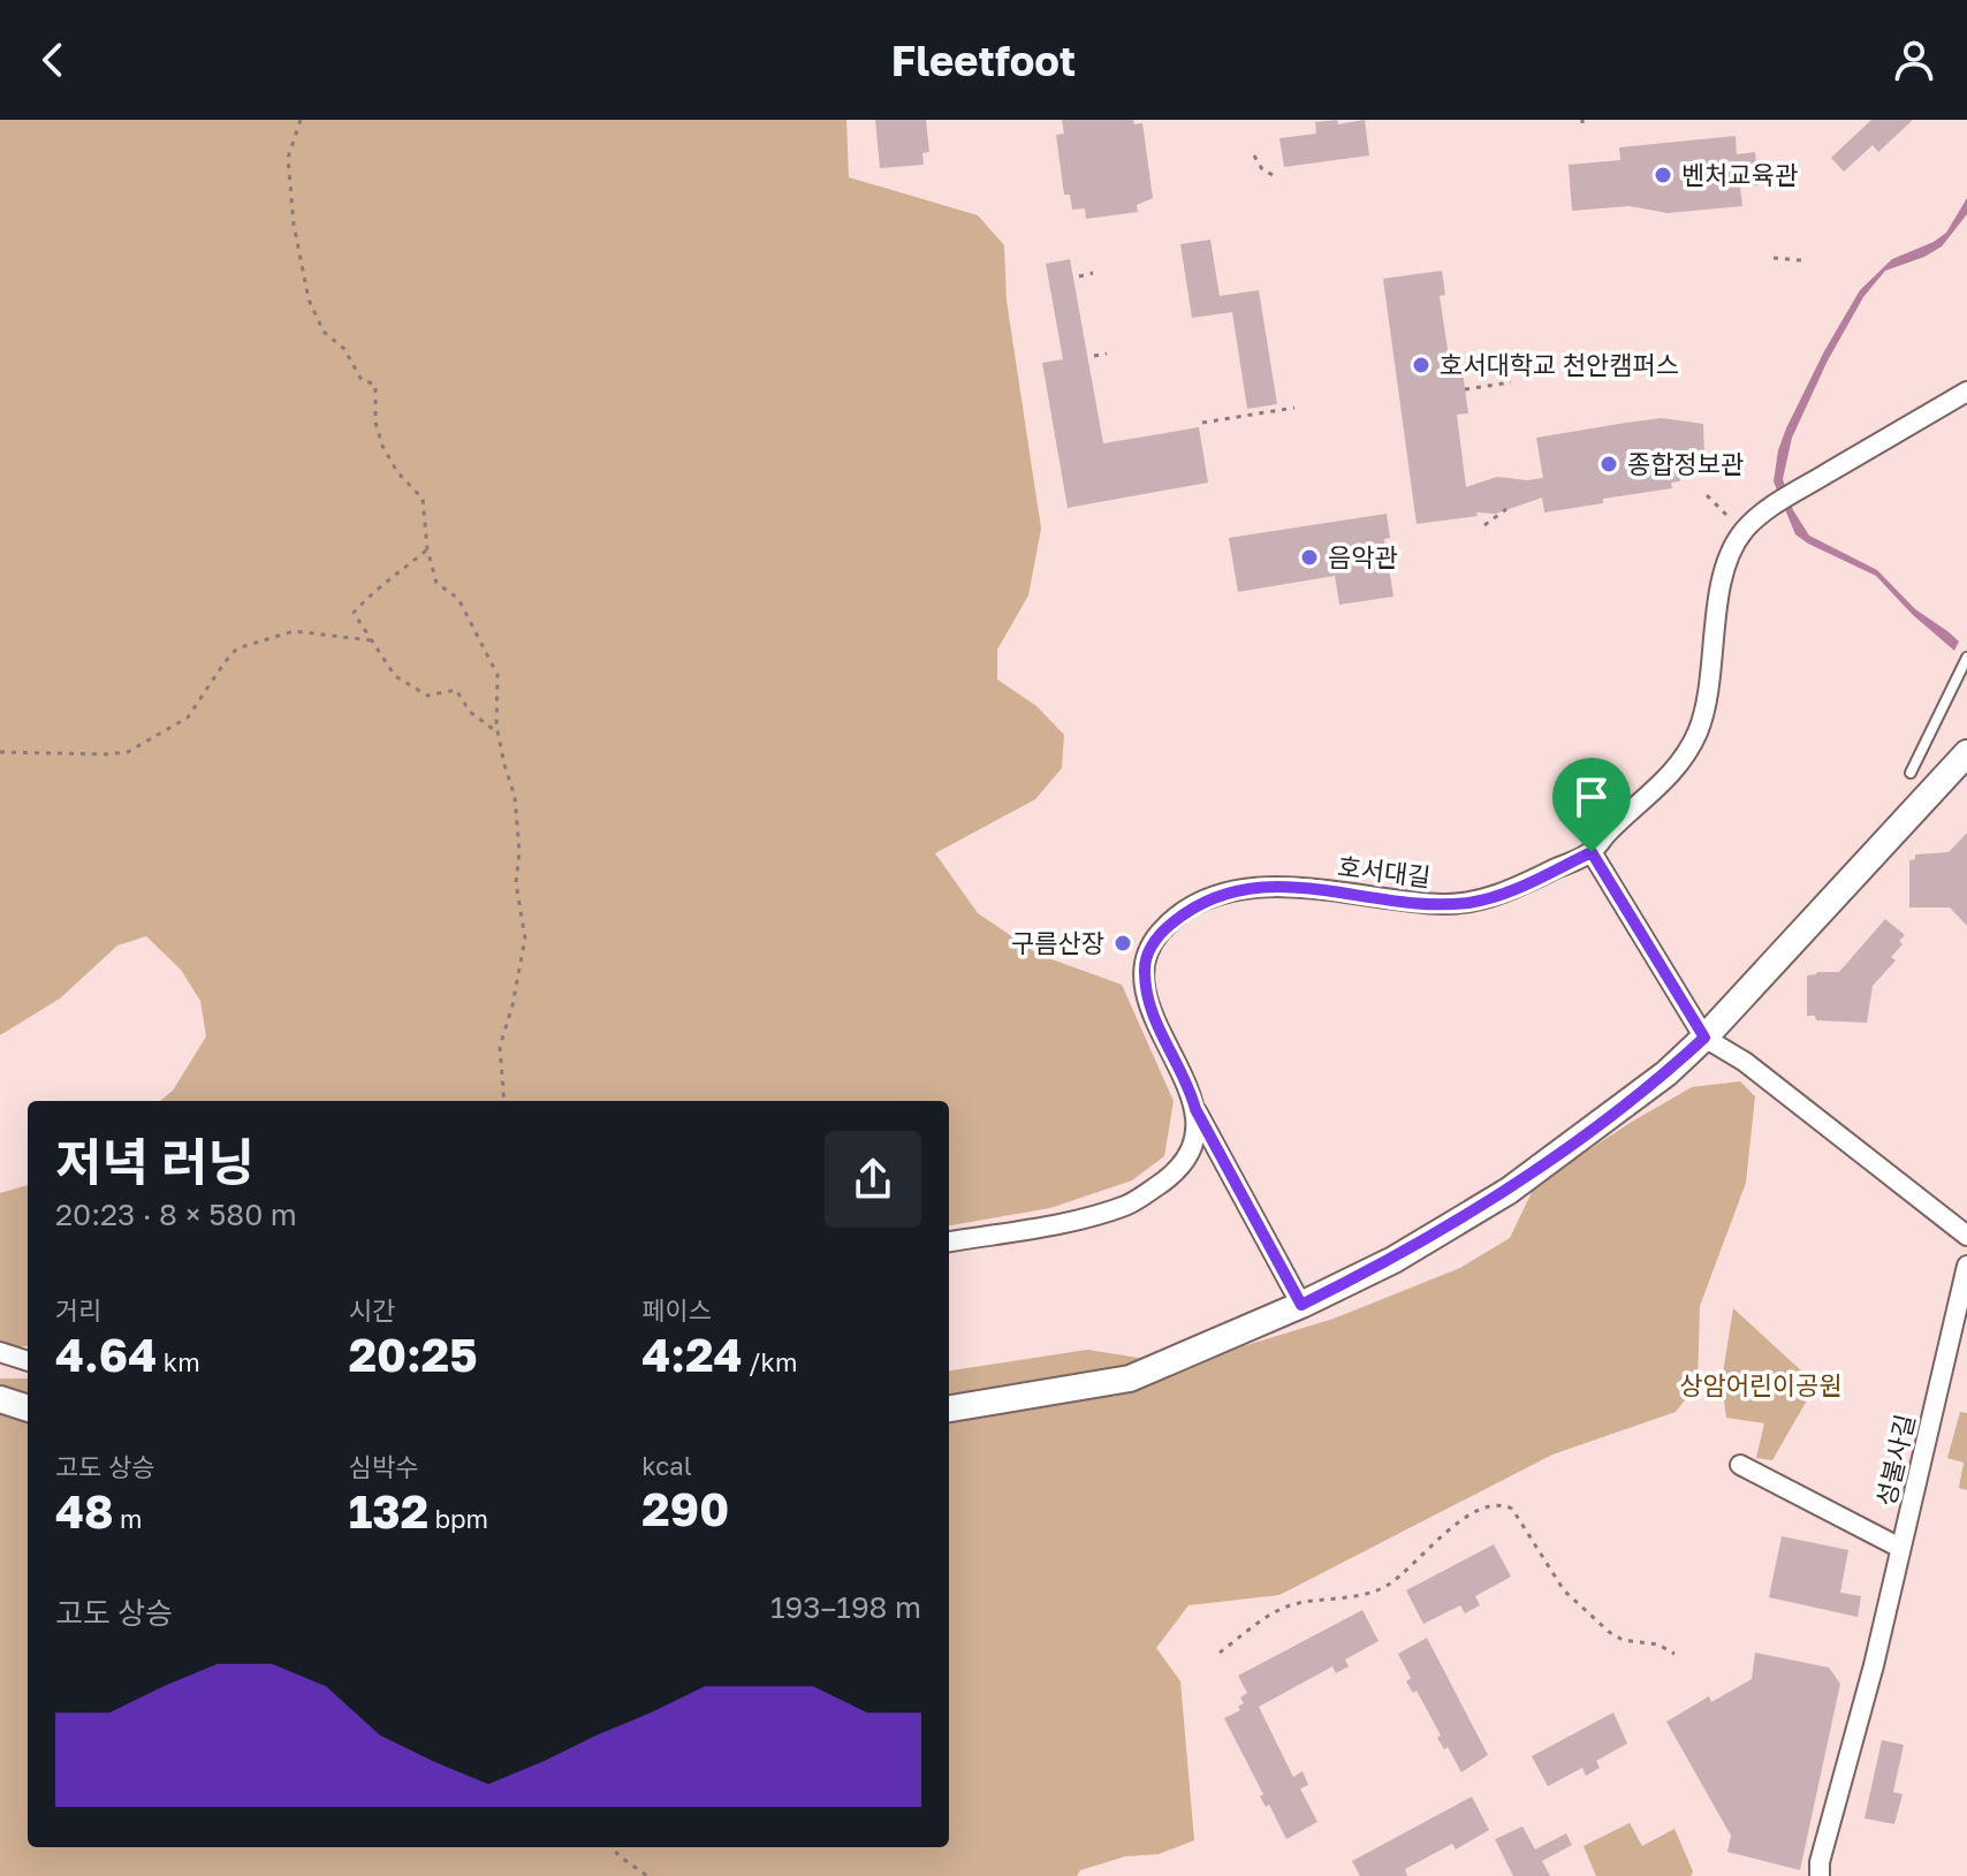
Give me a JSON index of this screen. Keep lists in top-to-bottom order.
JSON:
{
  "streets": {
    "street": ["호서대길", "성불사길"]
  },
  "parks": ["상암어린이공원"],
  "places": [
    "벤처교육관",
    "호서대학교 천안캠퍼스",
    "종합정보관",
    "음악관",
    "구름산장"
  ],
  "page": {
    "header": "Fleetfoot",
    "heading": ["저녁 러닝", "20:23 · 8 × 580 m"],
    "stats": [
      ["거리", "4.64 km"],
      ["시간", "20:25"],
      ["페이스", "4:24 /km"],
      ["고도 상승", "48 m"],
      ["심박수", "132 bpm"],
      ["kcal", "290"]
    ],
    "chart": ["고도 상승", "193–198 m"]
  }
}
